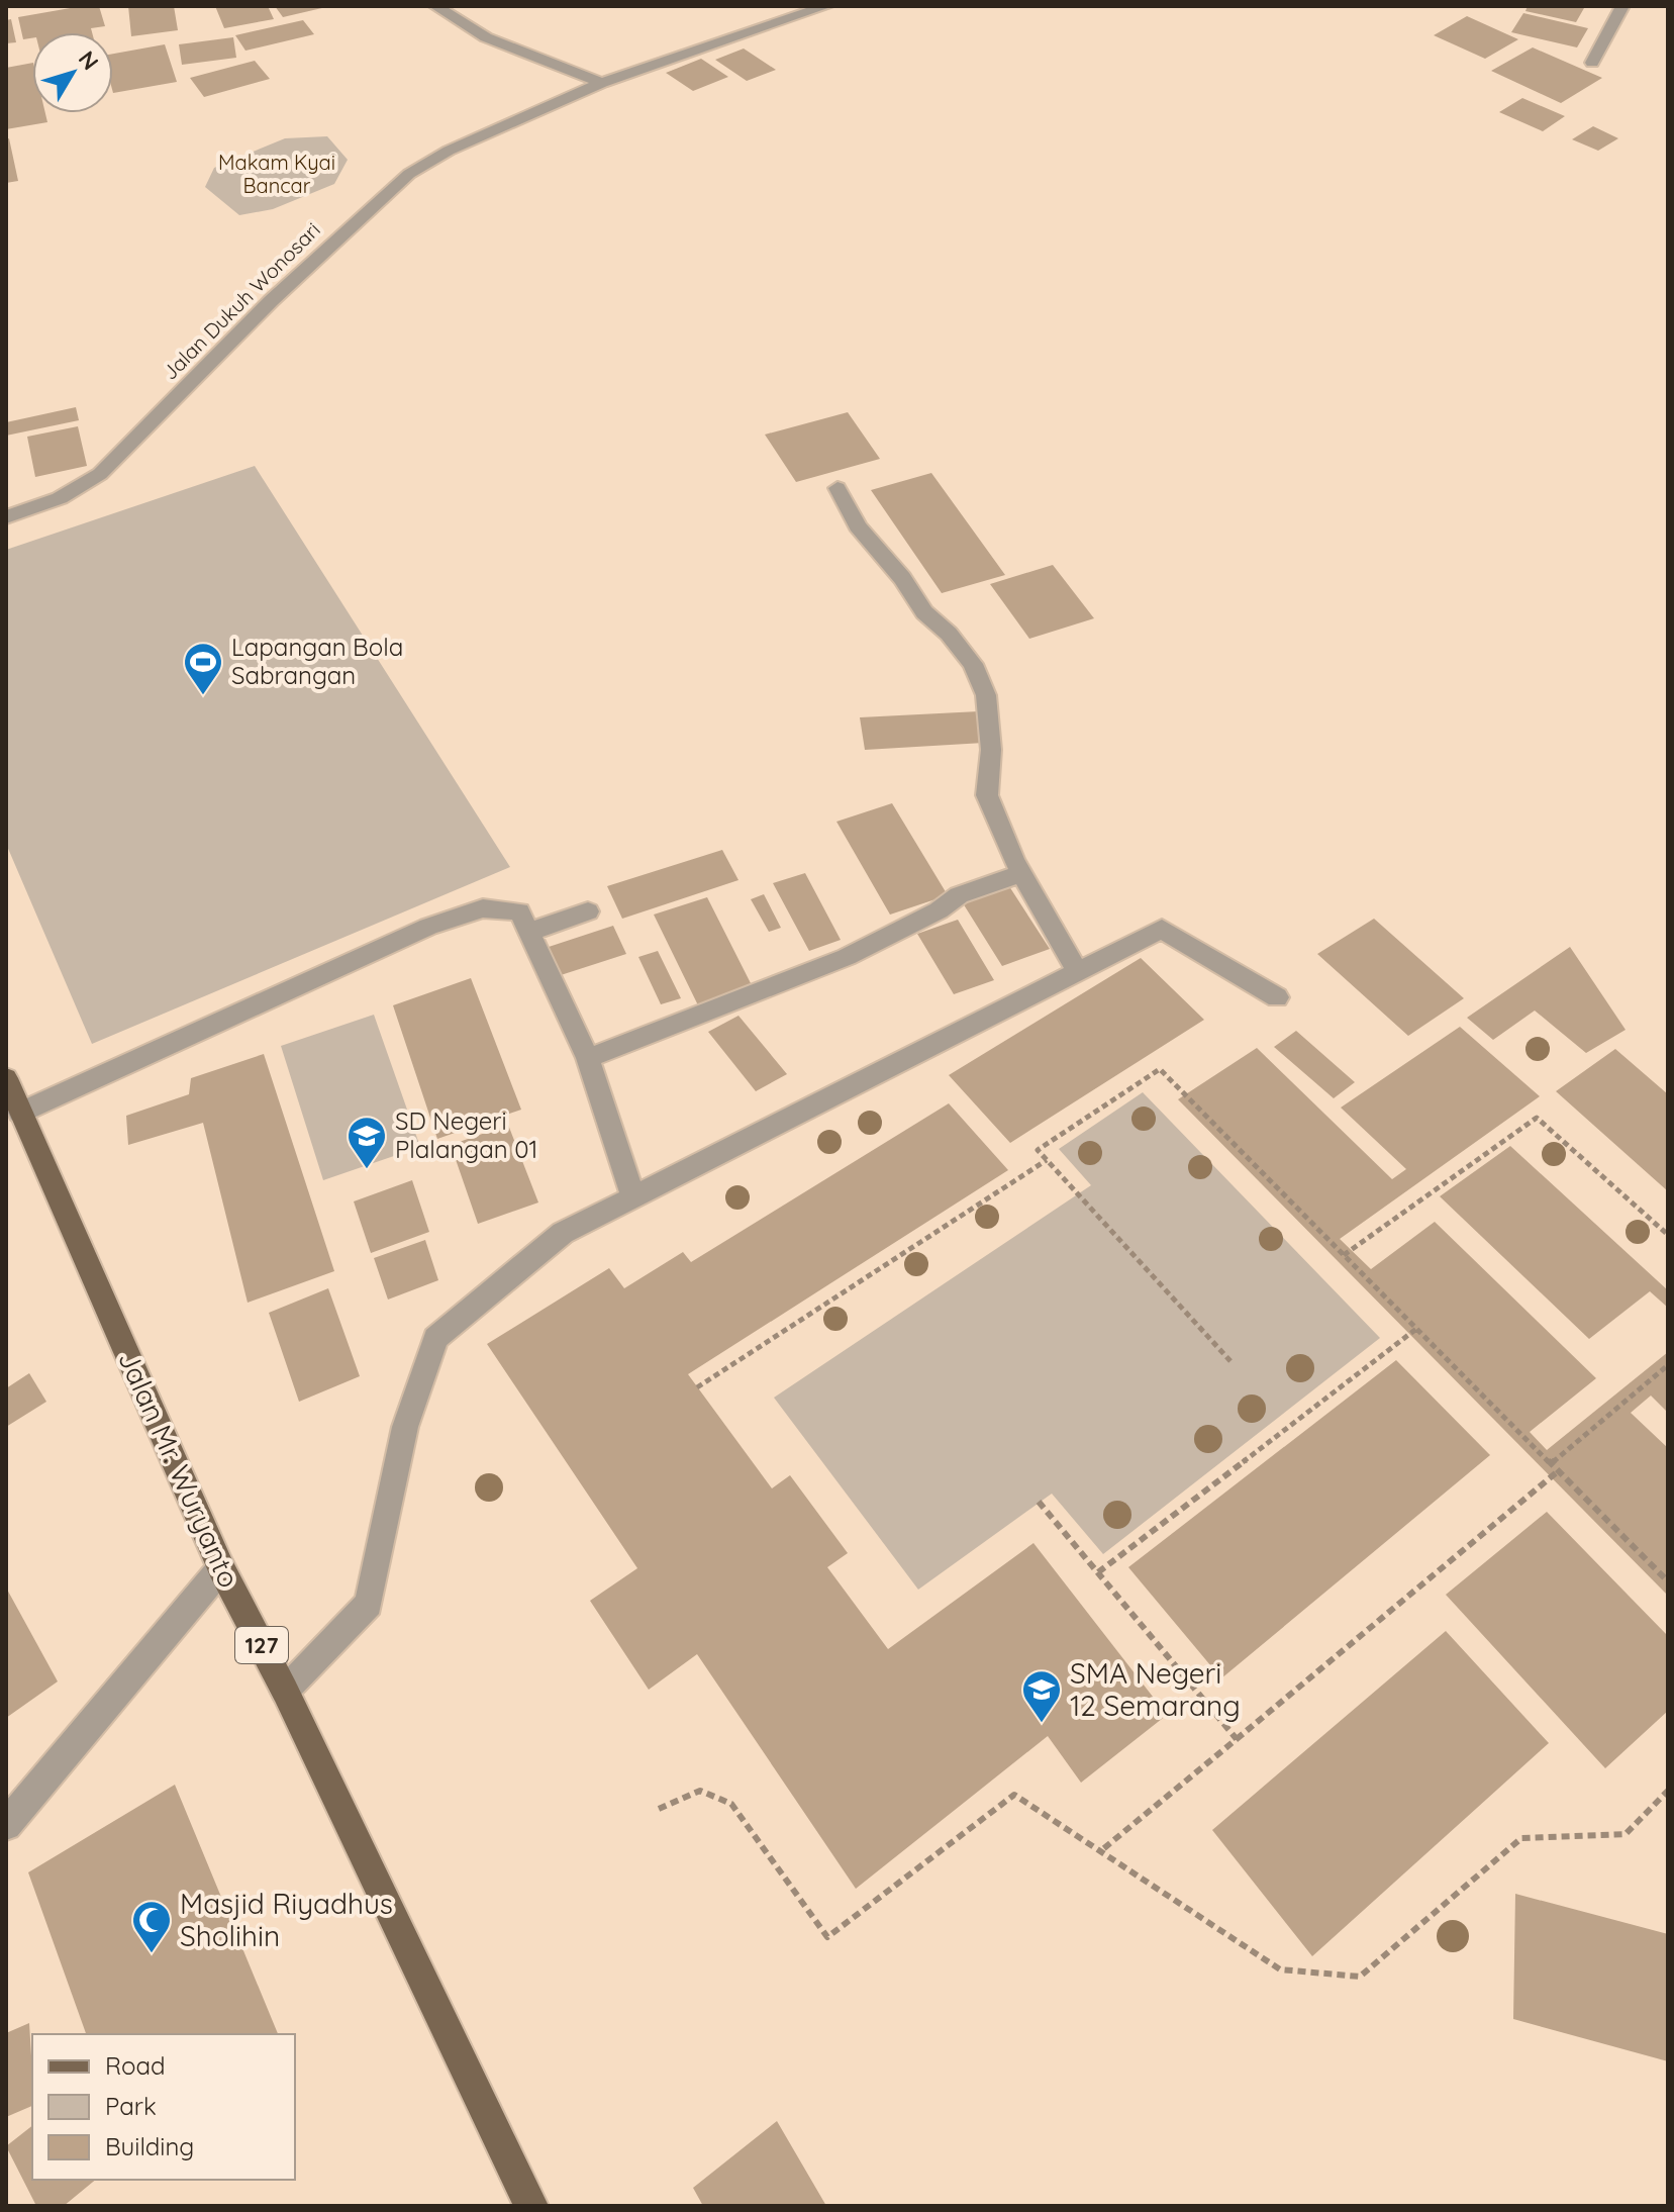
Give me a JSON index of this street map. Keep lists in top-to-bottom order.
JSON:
{
  "streets": {
    "main road": ["Jalan Mr. Wuryanto", "127"],
    "street": ["Jalan Dukuh Wonosari"]
  },
  "parks": ["Makam Kyai Bancar"],
  "places": {
    "sports": ["Lapangan Bola Sabrangan"],
    "school or university": ["SD Negeri Plalangan 01", "SMA Negeri 12 Semarang"],
    "mosque": ["Masjid Riyadhus Sholihin"]
  },
  "legend": ["Road", "Park", "Building"],
  "north": "top right"
}
